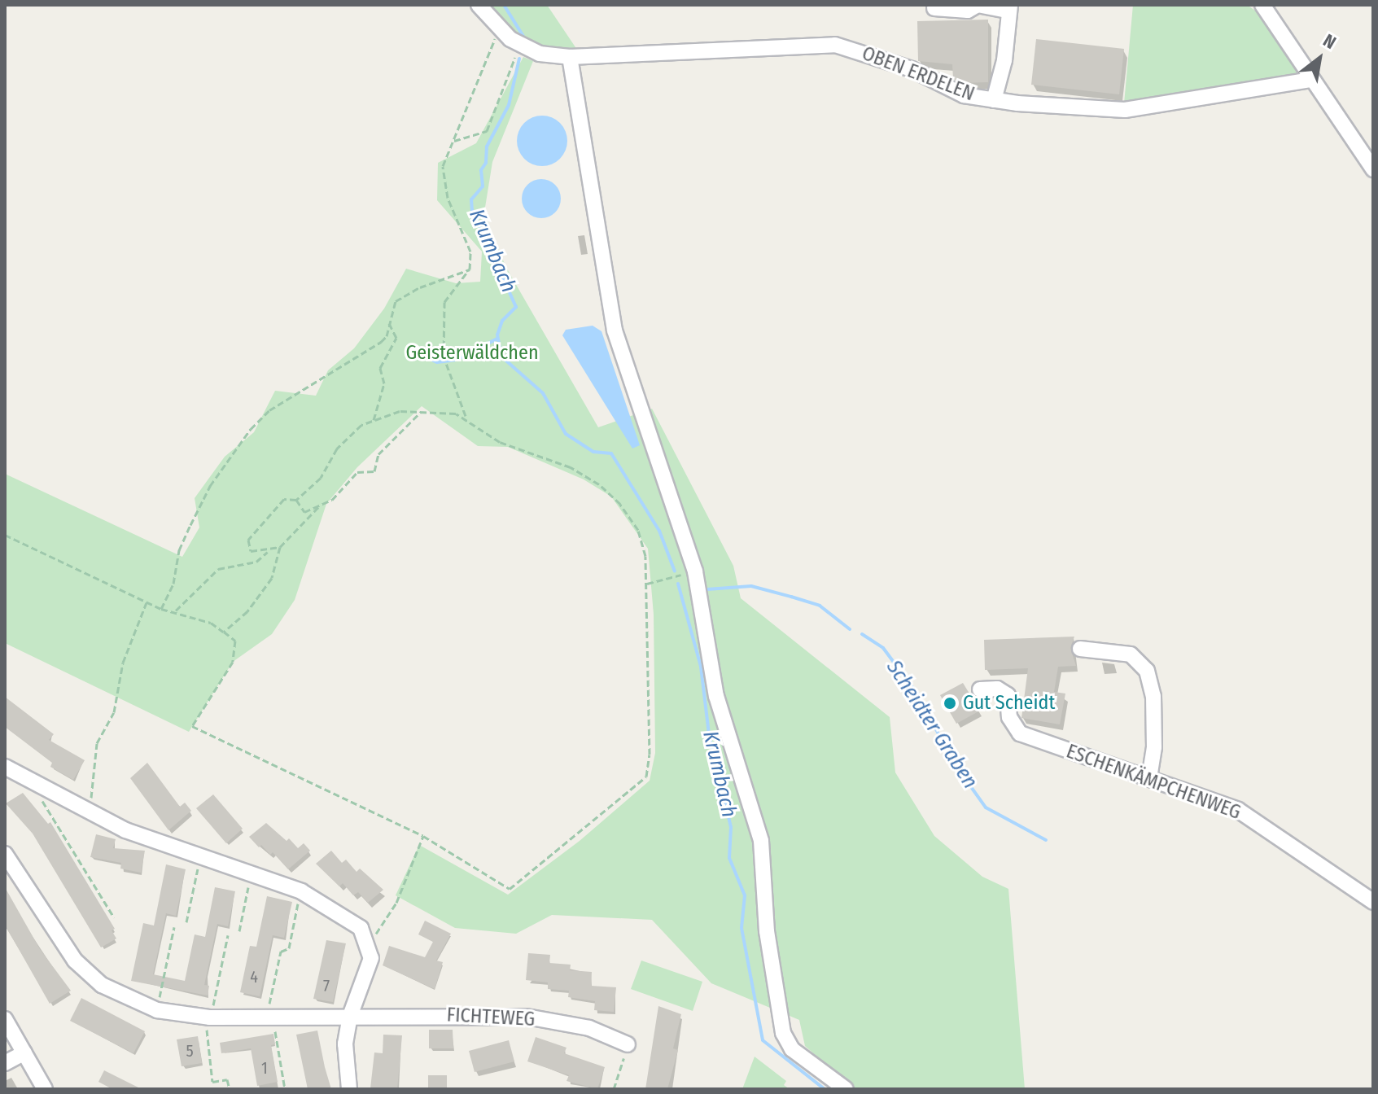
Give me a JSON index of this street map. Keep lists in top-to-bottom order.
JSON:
{
  "streets": {
    "street": ["OBEN ERDELEN", "ESCHENKÄMPCHENWEG", "FICHTEWEG"]
  },
  "water": ["Krumbach", "Scheidter Graben"],
  "parks": ["Geisterwäldchen"],
  "places": ["Gut Scheidt"],
  "house_numbers": [
    "4",
    "7",
    "5",
    "1"
  ],
  "north": "top right"
}
